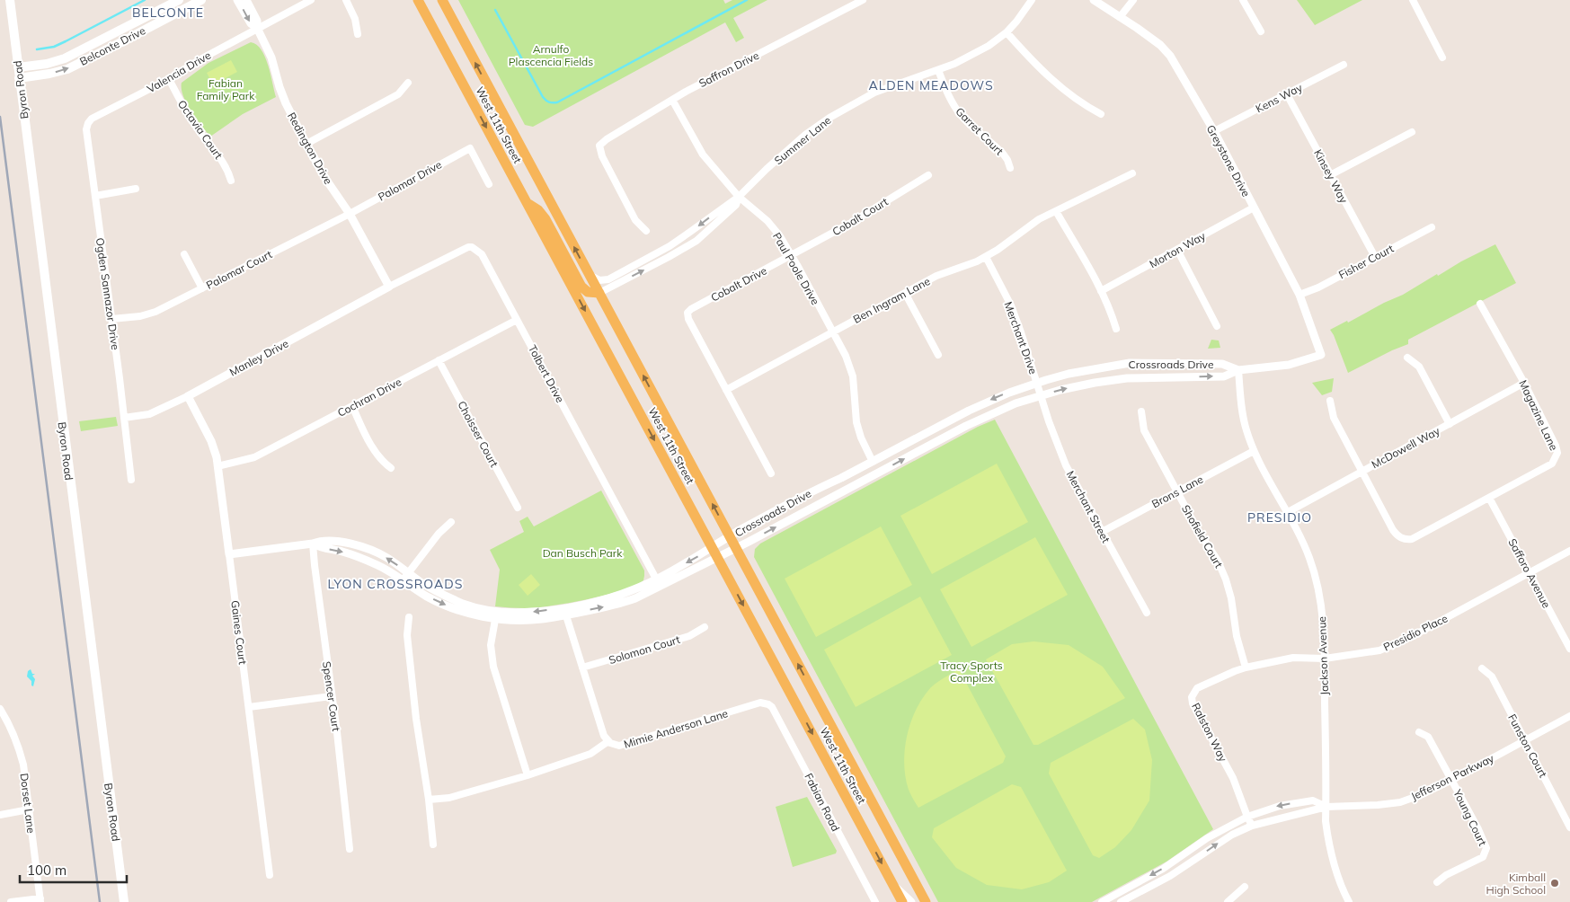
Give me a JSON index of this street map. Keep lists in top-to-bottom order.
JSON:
{
  "streets": {
    "main road": ["Belconte Drive", "Byron Road", "West 11th Street"],
    "street": [
      "Saffron Drive",
      "Valencia Drive",
      "Kens Way",
      "Octavia Court",
      "Garret Court",
      "Summer Lane",
      "Redington Drive",
      "Greystone Drive",
      "Kinsey Way",
      "Palomar Drive",
      "Cobalt Court",
      "Morton Way",
      "Fisher Court",
      "Paul Poole Drive",
      "Palomar Court",
      "Cobalt Drive",
      "Ogden Sannazor Drive",
      "Ben Ingram Lane",
      "Merchant Drive",
      "Manley Drive",
      "Crossroads Drive",
      "Tolbert Drive",
      "Cochran Drive",
      "Magazine Lane",
      "Choisser Court",
      "McDowell Way",
      "Brons Lane",
      "Merchant Street",
      "Shofield Court",
      "Safforo Avenue",
      "Gaines Court",
      "Presidio Place",
      "Solomon Court",
      "Jackson Avenue",
      "Spencer Court",
      "Mimie Anderson Lane",
      "Ralston Way",
      "Funston Court",
      "Jefferson Parkway",
      "Fabian Road",
      "Dorset Lane",
      "Young Court"
    ]
  },
  "crossings": [
    ["Belconte Drive", "Byron Road"],
    ["Saffron Drive", "Paul Poole Drive"],
    ["Valencia Drive", "Octavia Court"],
    ["Valencia Drive", "Redington Drive"],
    ["Valencia Drive", "Ogden Sannazor Drive"],
    ["Kens Way", "Greystone Drive"],
    ["Kens Way", "Kinsey Way"],
    ["West 11th Street", "Summer Lane"],
    ["West 11th Street", "Crossroads Drive"],
    ["Garret Court", "Summer Lane"],
    ["Summer Lane", "Paul Poole Drive"],
    ["Redington Drive", "Palomar Drive"],
    ["Redington Drive", "Palomar Court"],
    ["Redington Drive", "Manley Drive"],
    ["Redington Drive", "Tolbert Drive"],
    ["Greystone Drive", "Morton Way"],
    ["Greystone Drive", "Fisher Court"],
    ["Greystone Drive", "Crossroads Drive"],
    ["Kinsey Way", "Fisher Court"],
    ["Palomar Drive", "Palomar Court"],
    ["Cobalt Court", "Paul Poole Drive"],
    ["Cobalt Court", "Cobalt Drive"],
    ["Paul Poole Drive", "Cobalt Drive"],
    ["Paul Poole Drive", "Ben Ingram Lane"],
    ["Paul Poole Drive", "Crossroads Drive"],
    ["Palomar Court", "Ogden Sannazor Drive"],
    ["Cobalt Drive", "Ben Ingram Lane"],
    ["Ogden Sannazor Drive", "Manley Drive"],
    ["Ben Ingram Lane", "Merchant Drive"],
    ["Merchant Drive", "Crossroads Drive"],
    ["Merchant Drive", "Merchant Street"],
    ["Manley Drive", "Tolbert Drive"],
    ["Manley Drive", "Gaines Court"],
    ["Crossroads Drive", "Tolbert Drive"],
    ["Crossroads Drive", "Merchant Street"],
    ["Crossroads Drive", "Gaines Court"],
    ["Crossroads Drive", "Jackson Avenue"],
    ["Crossroads Drive", "Spencer Court"],
    ["Crossroads Drive", "Mimie Anderson Lane"],
    ["Tolbert Drive", "Cochran Drive"],
    ["Cochran Drive", "Choisser Court"],
    ["Cochran Drive", "Gaines Court"],
    ["Magazine Lane", "McDowell Way"],
    ["Magazine Lane", "Safforo Avenue"],
    ["McDowell Way", "Jackson Avenue"],
    ["Brons Lane", "Merchant Street"],
    ["Brons Lane", "Shofield Court"],
    ["Brons Lane", "Jackson Avenue"],
    ["Shofield Court", "Presidio Place"],
    ["Shofield Court", "Ralston Way"],
    ["Safforo Avenue", "Presidio Place"],
    ["Presidio Place", "Jackson Avenue"],
    ["Presidio Place", "Ralston Way"],
    ["Solomon Court", "Mimie Anderson Lane"],
    ["Jackson Avenue", "Jefferson Parkway"],
    ["Mimie Anderson Lane", "Fabian Road"],
    ["Ralston Way", "Jefferson Parkway"],
    ["Funston Court", "Jefferson Parkway"],
    ["Jefferson Parkway", "Young Court"]
  ],
  "districts": [
    "BELCONTE",
    "ALDEN MEADOWS",
    "PRESIDIO",
    "LYON CROSSROADS"
  ],
  "parks": [
    "Arnulfo Plascencia Fields",
    "Fabian Family Park",
    "Dan Busch Park",
    "Tracy Sports Complex"
  ],
  "places": ["Kimball High School"],
  "scale_bar": "100 m"
}
